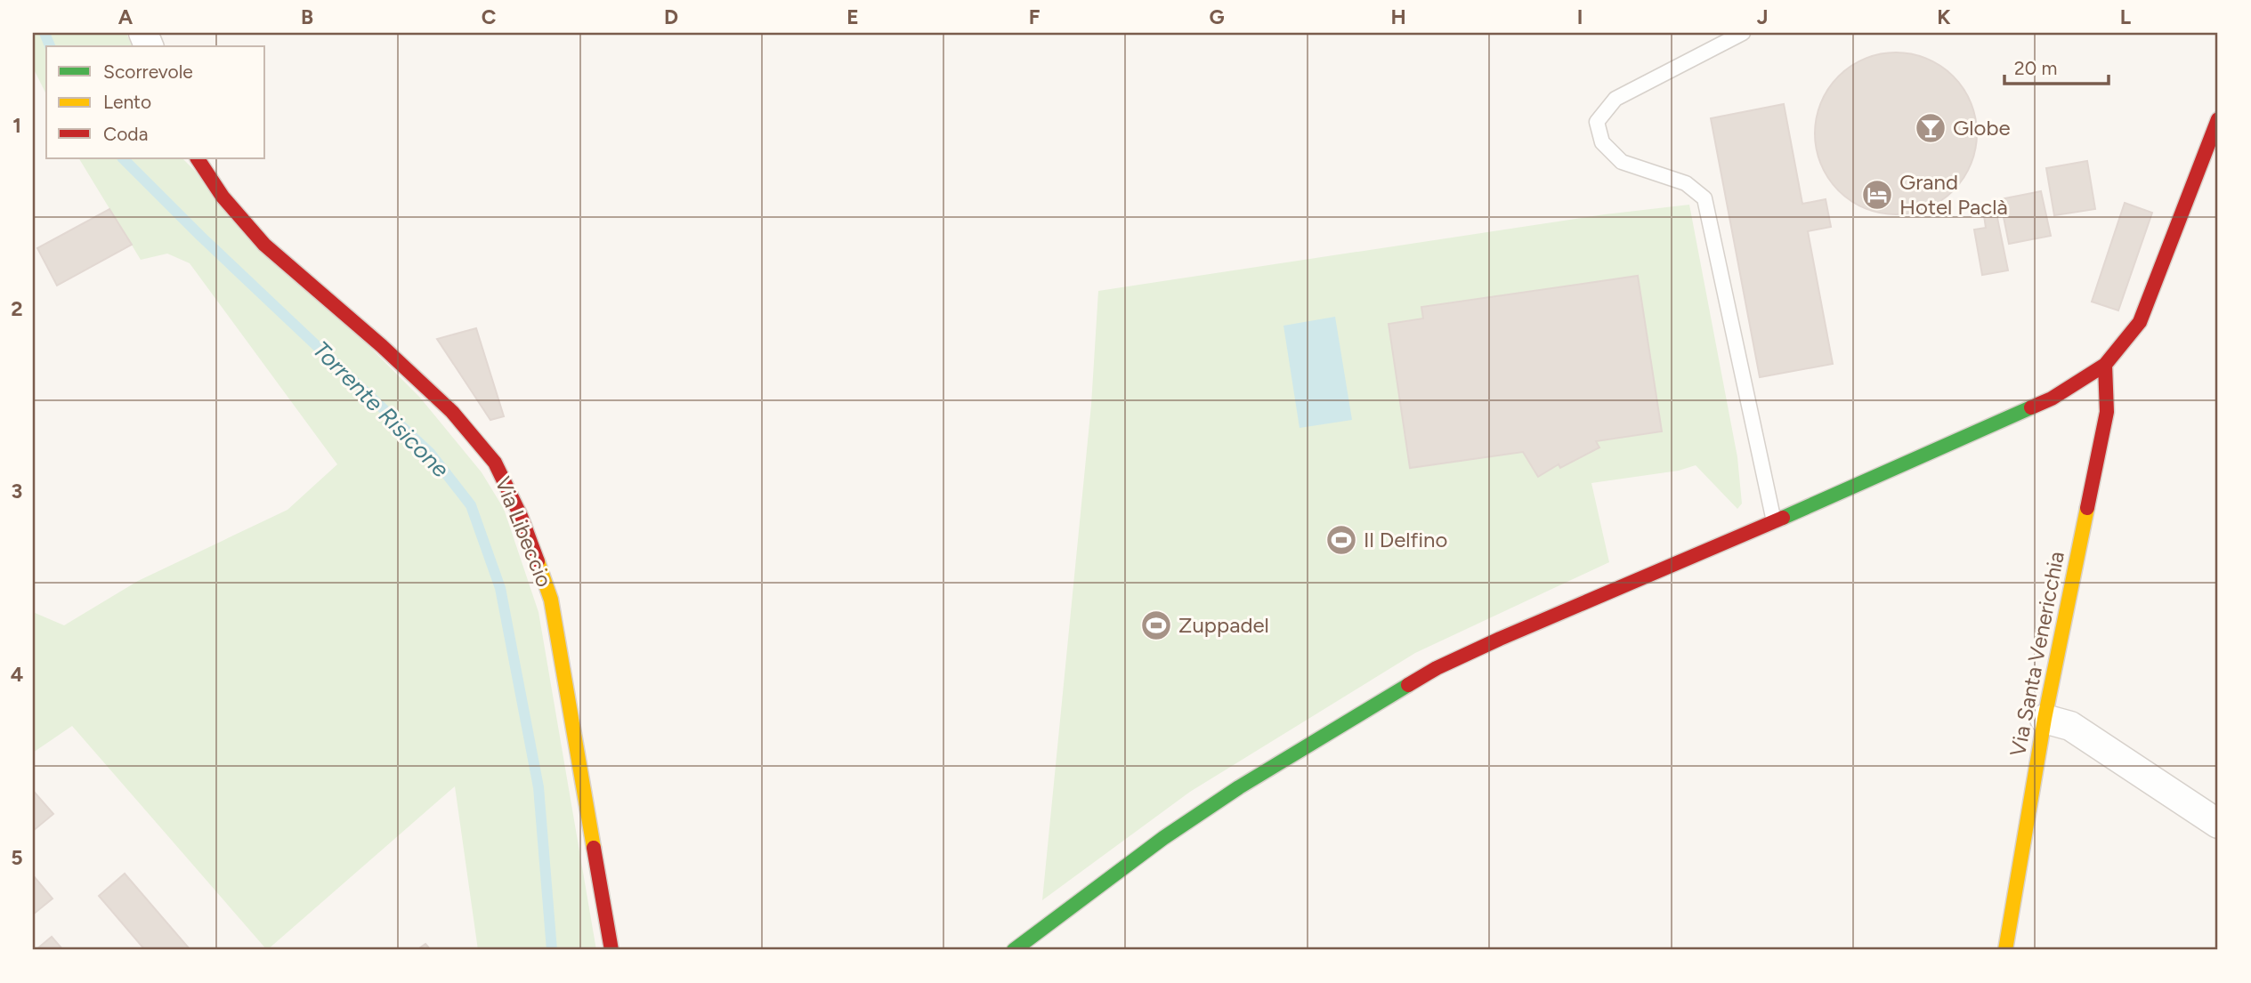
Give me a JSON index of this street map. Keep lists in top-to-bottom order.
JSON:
{
  "streets": {
    "street": ["Via Libeccio", "Via Santa Venericchia"]
  },
  "water": ["Torrente Risicone"],
  "places": {
    "bar": ["Globe"],
    "hotel": ["Grand Hotel Paclà"],
    "sports": ["Il Delfino", "Zuppadel"]
  },
  "legend": ["Scorrevole", "Lento", "Coda"],
  "scale_bar": "20 m",
  "grid": {
    "columns": [
      "A",
      "B",
      "C",
      "D",
      "E",
      "F",
      "G",
      "H",
      "I",
      "J",
      "K",
      "L"
    ],
    "rows": [
      "1",
      "2",
      "3",
      "4",
      "5"
    ]
  }
}
